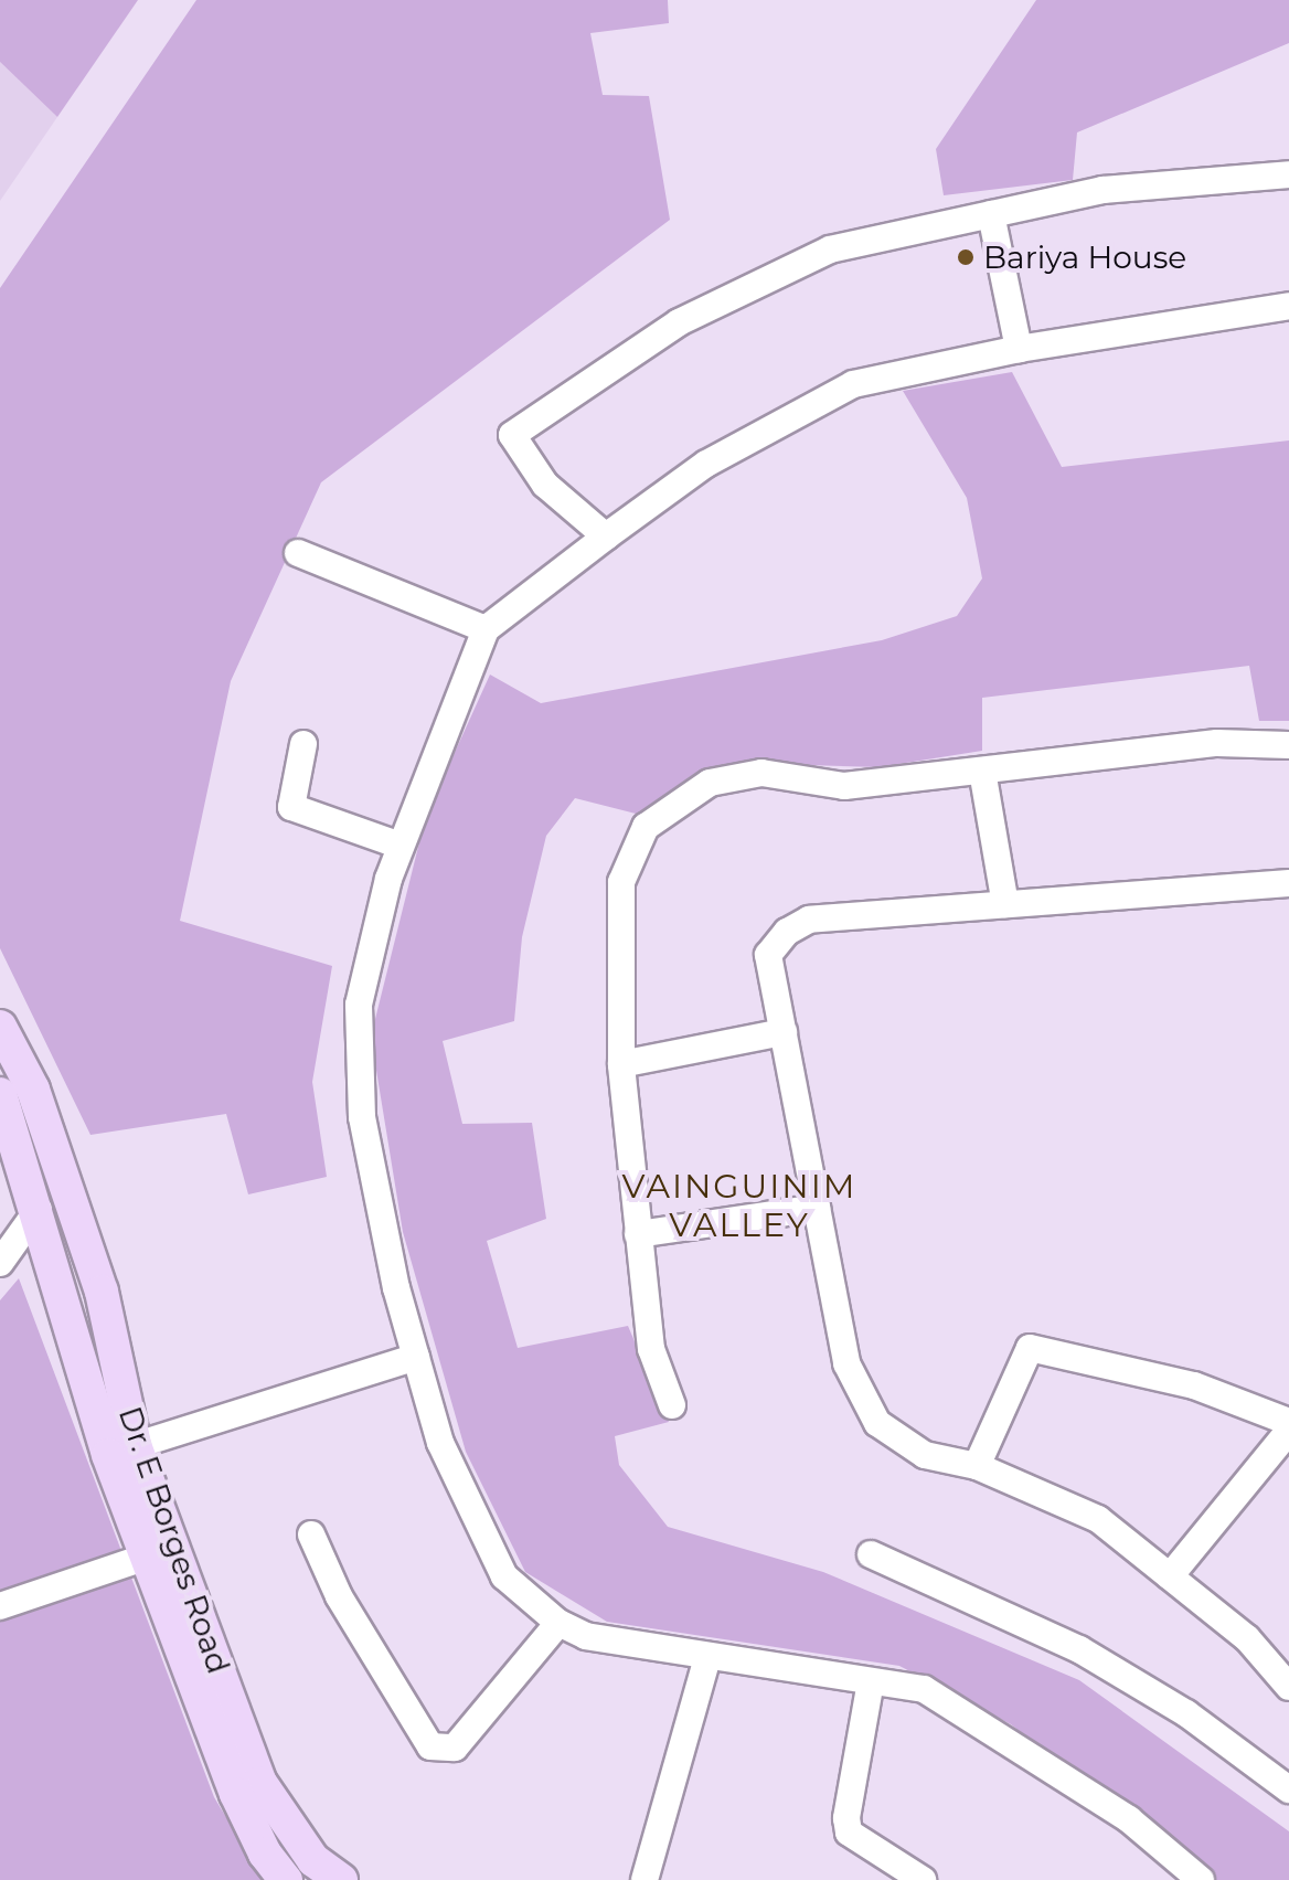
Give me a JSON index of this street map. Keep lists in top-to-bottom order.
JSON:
{
  "streets": {
    "main road": ["Dr. E Borges Road"]
  },
  "districts": ["VAINGUINIM VALLEY"],
  "places": ["Bariya House"]
}
